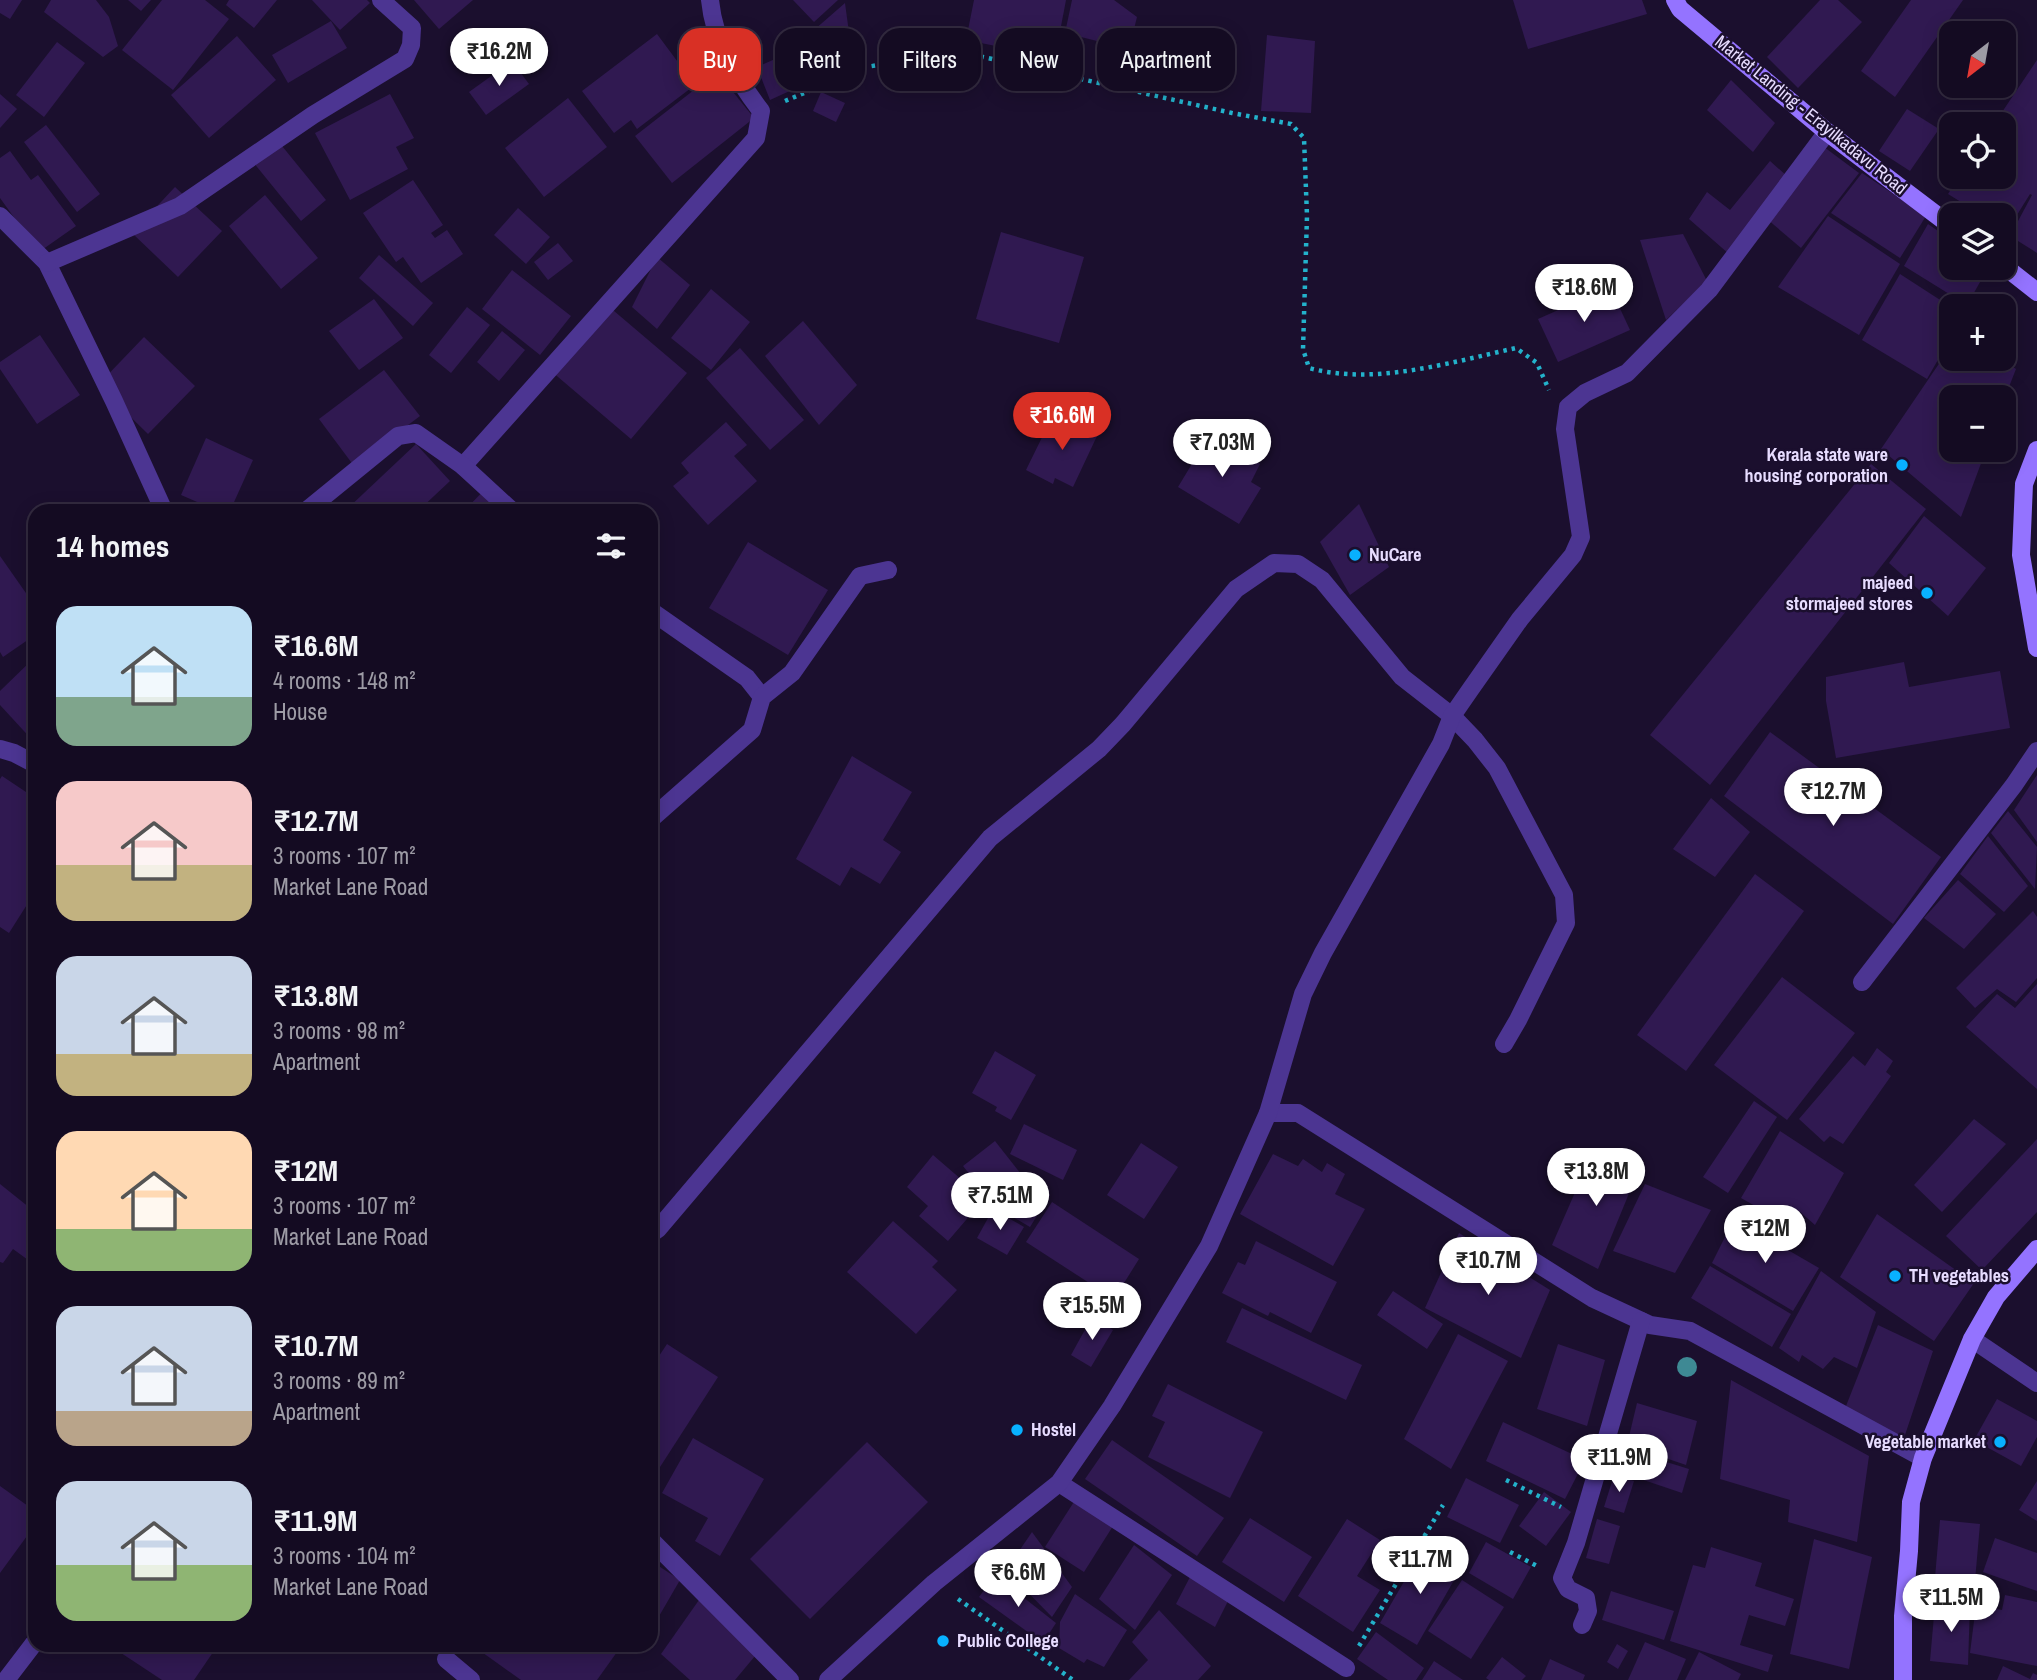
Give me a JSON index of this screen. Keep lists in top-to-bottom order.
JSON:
{
  "streets": {
    "main road": ["Market Landing - Erayilkadavu Road"]
  },
  "places": [
    "Kerala state ware housing corporation",
    "NuCare",
    "majeed stormajeed stores",
    "TH vegetables",
    "Hostel",
    "Vegetable market",
    "Public College"
  ],
  "north": "bottom left",
  "page": {
    "map_buttons": ["+", "−"],
    "price": [
      "₹16.2M",
      "₹18.6M",
      "₹16.6M",
      "₹7.03M",
      "₹12.7M",
      "₹13.8M",
      "₹7.51M",
      "₹12M",
      "₹10.7M",
      "₹15.5M",
      "₹11.9M",
      "₹11.7M",
      "₹6.6M",
      "₹11.5M"
    ],
    "chip": [
      "Buy",
      "Rent",
      "Filters",
      "New",
      "Apartment"
    ],
    "heading": "14 homes",
    "list": [
      {
        "name": "₹16.6M",
        "note": "4 rooms · 148 m² · House"
      },
      {
        "name": "₹12.7M",
        "note": "3 rooms · 107 m² · Market Lane Road"
      },
      {
        "name": "₹13.8M",
        "note": "3 rooms · 98 m² · Apartment"
      },
      {
        "name": "₹12M",
        "note": "3 rooms · 107 m² · Market Lane Road"
      },
      {
        "name": "₹10.7M",
        "note": "3 rooms · 89 m² · Apartment"
      },
      {
        "name": "₹11.9M",
        "note": "3 rooms · 104 m² · Market Lane Road"
      }
    ]
  }
}
